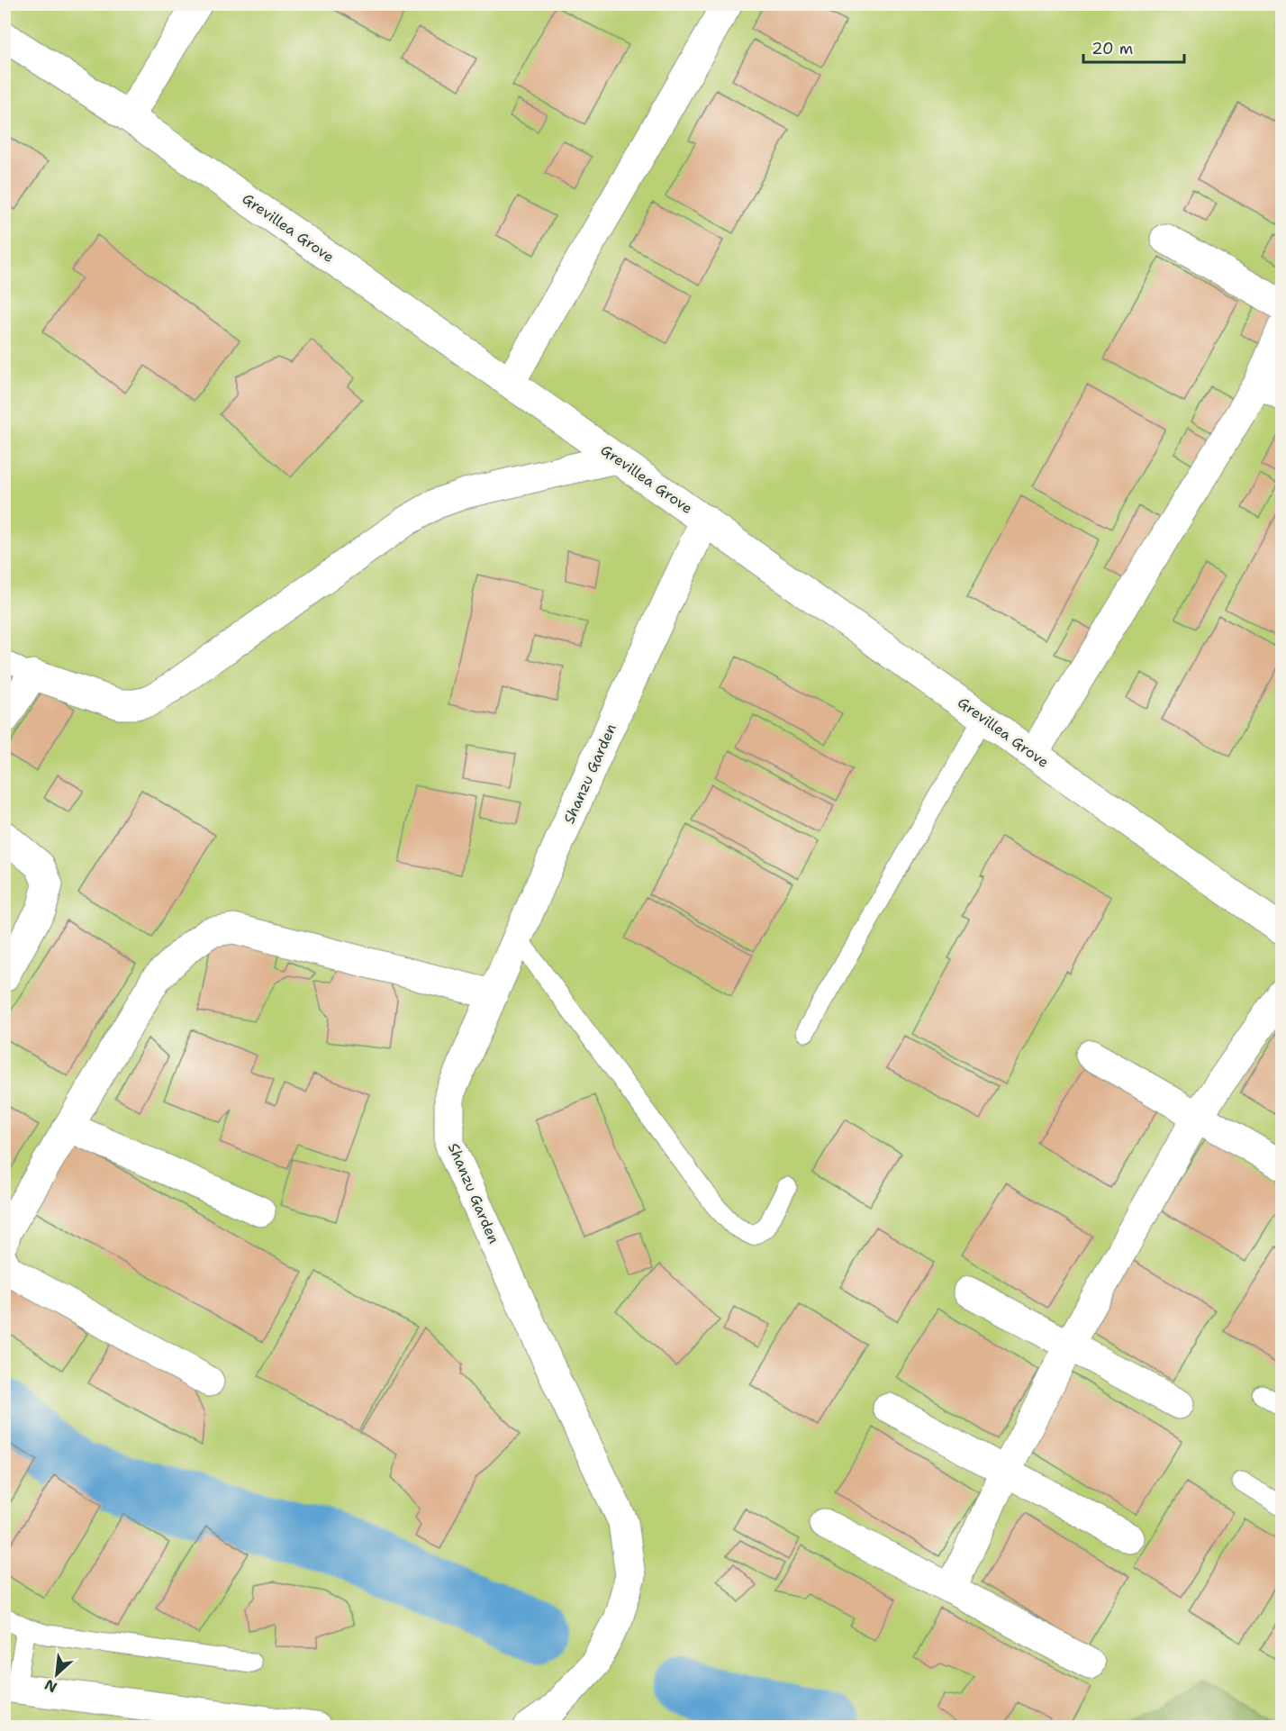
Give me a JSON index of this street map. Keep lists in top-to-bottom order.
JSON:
{
  "streets": {
    "street": ["Grevillea Grove", "Shanzu Garden"]
  },
  "crossings": [
    ["Grevillea Grove", "Shanzu Garden"]
  ],
  "scale_bar": "20 m",
  "north": "bottom left"
}
